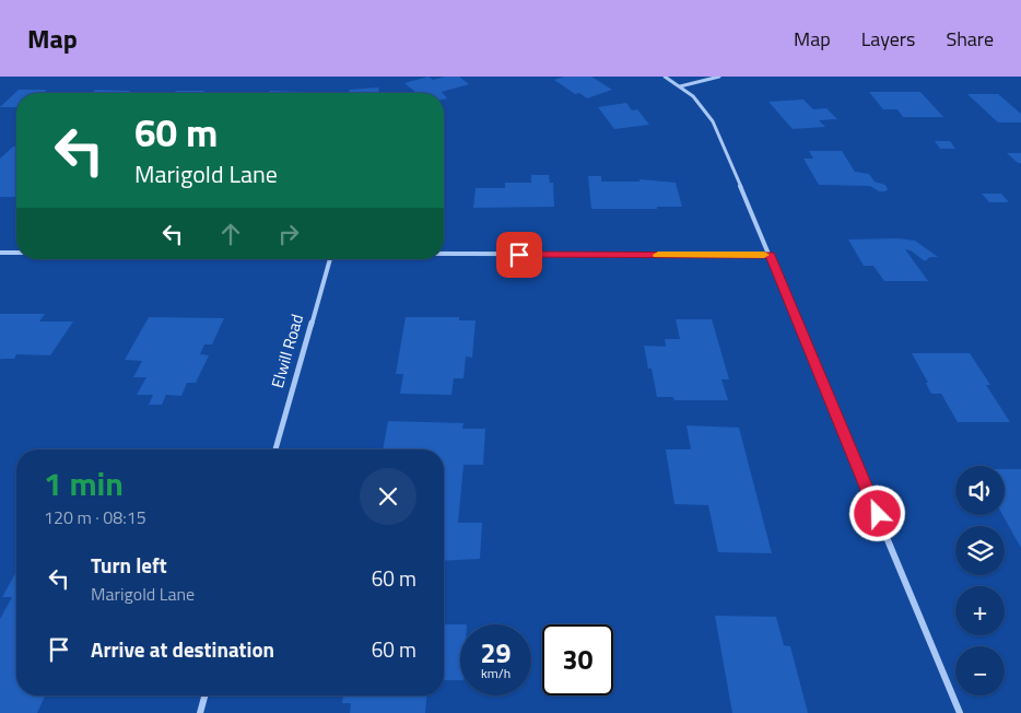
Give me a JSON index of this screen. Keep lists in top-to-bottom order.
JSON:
{
  "streets": {
    "street": ["Elwill Road"]
  },
  "page": {
    "header": "Map",
    "nav": ["Map", "Layers", "Share"],
    "turn": ["60 m", "Marigold Lane"],
    "heading": ["1 min", "120 m · 08:15"],
    "map_buttons": ["+", "−"],
    "list": [
      {
        "name": "Turn left",
        "note": "Marigold Lane",
        "value": "60 m"
      },
      {
        "name": "Arrive at destination",
        "value": "60 m"
      }
    ],
    "speed": "29 km/h",
    "limit": "30"
  }
}
